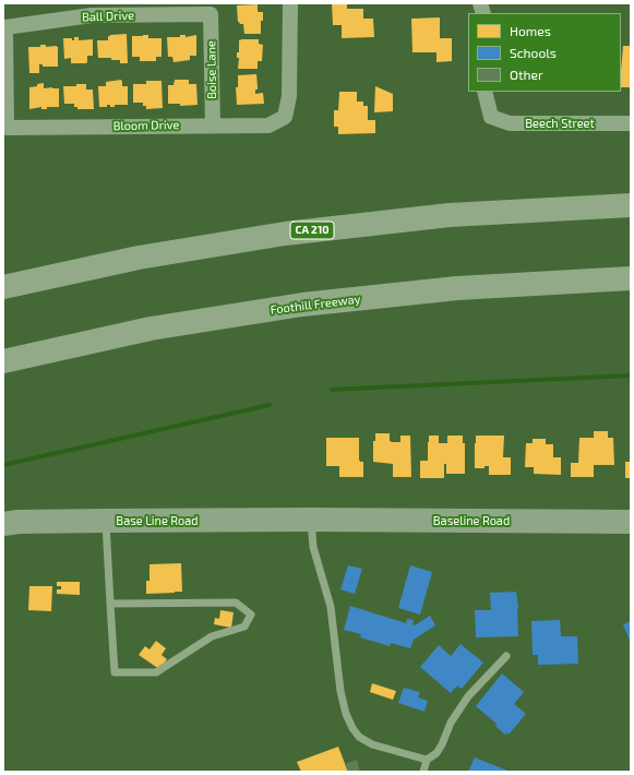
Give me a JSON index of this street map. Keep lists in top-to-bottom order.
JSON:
{
  "streets": {
    "highway": ["CA 210", "Foothill Freeway"],
    "main road": ["Base Line Road", "Baseline Road"],
    "street": [
      "Ball Drive",
      "Boise Lane",
      "Beech Street",
      "Bloom Drive"
    ]
  },
  "crossings": [
    ["Ball Drive", "Boise Lane"],
    ["Ball Drive", "Bloom Drive"],
    ["Boise Lane", "Bloom Drive"],
    ["Base Line Road", "Baseline Road"]
  ],
  "legend": ["Homes", "Schools", "Other"]
}
